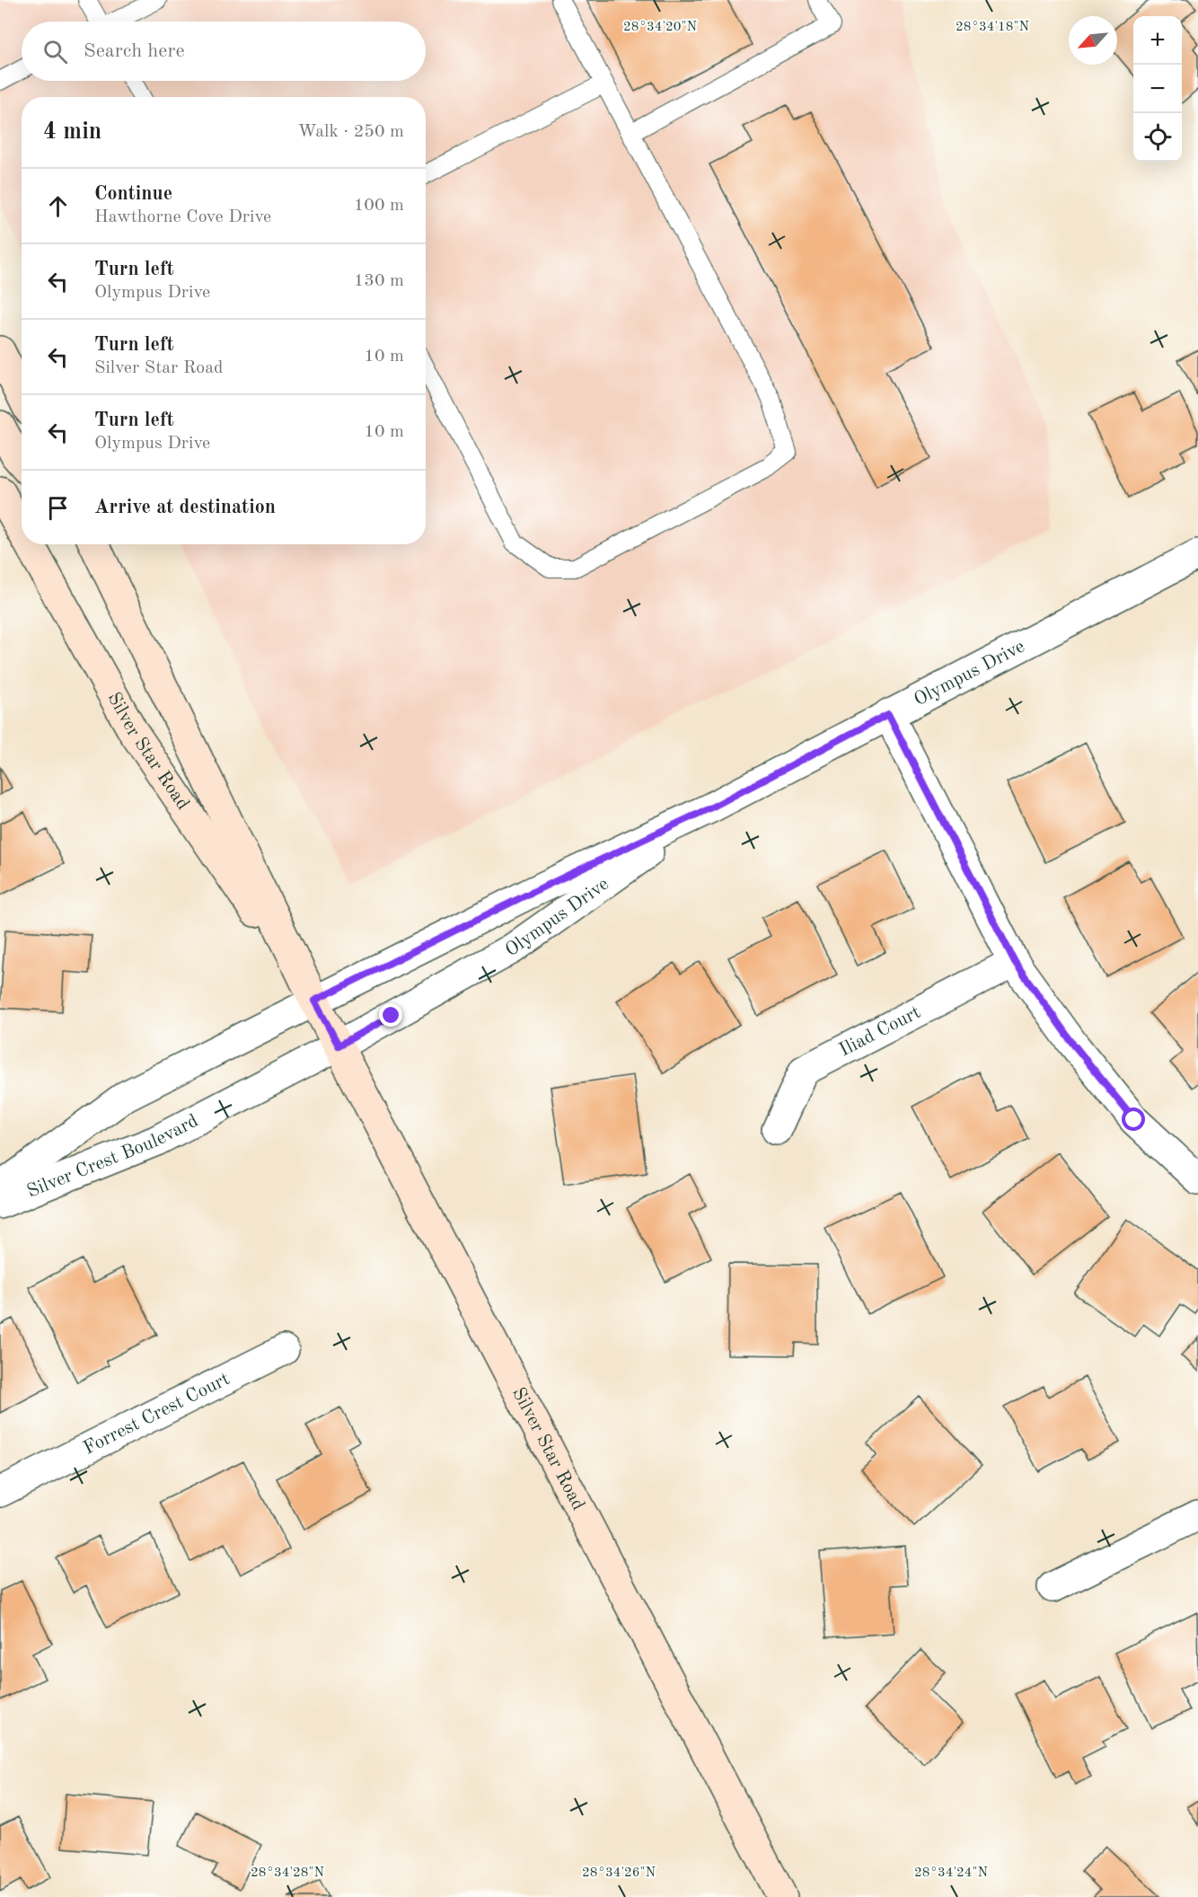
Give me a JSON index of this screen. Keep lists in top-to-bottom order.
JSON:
{
  "streets": {
    "main road": ["Silver Star Road"],
    "street": [
      "Olympus Drive",
      "Iliad Court",
      "Silver Crest Boulevard",
      "Forrest Crest Court"
    ]
  },
  "crossings": [
    ["Olympus Drive", "Silver Star Road"],
    ["Olympus Drive", "Silver Crest Boulevard"],
    ["Silver Star Road", "Silver Crest Boulevard"]
  ],
  "north": "bottom left",
  "page": {
    "map_buttons": ["+", "−"],
    "search": "Search here",
    "heading": ["4 min", "Walk · 250 m"],
    "list": [
      ["Continue", "Hawthorne Cove Drive", "100 m"],
      ["Turn left", "Olympus Drive", "130 m"],
      ["Turn left", "Silver Star Road", "10 m"],
      ["Turn left", "Olympus Drive", "10 m"],
      "Arrive at destination"
    ]
  },
  "coordinates": [
    "28°34'20\"N",
    "28°34'18\"N",
    "28°34'28\"N",
    "28°34'26\"N",
    "28°34'24\"N"
  ]
}
